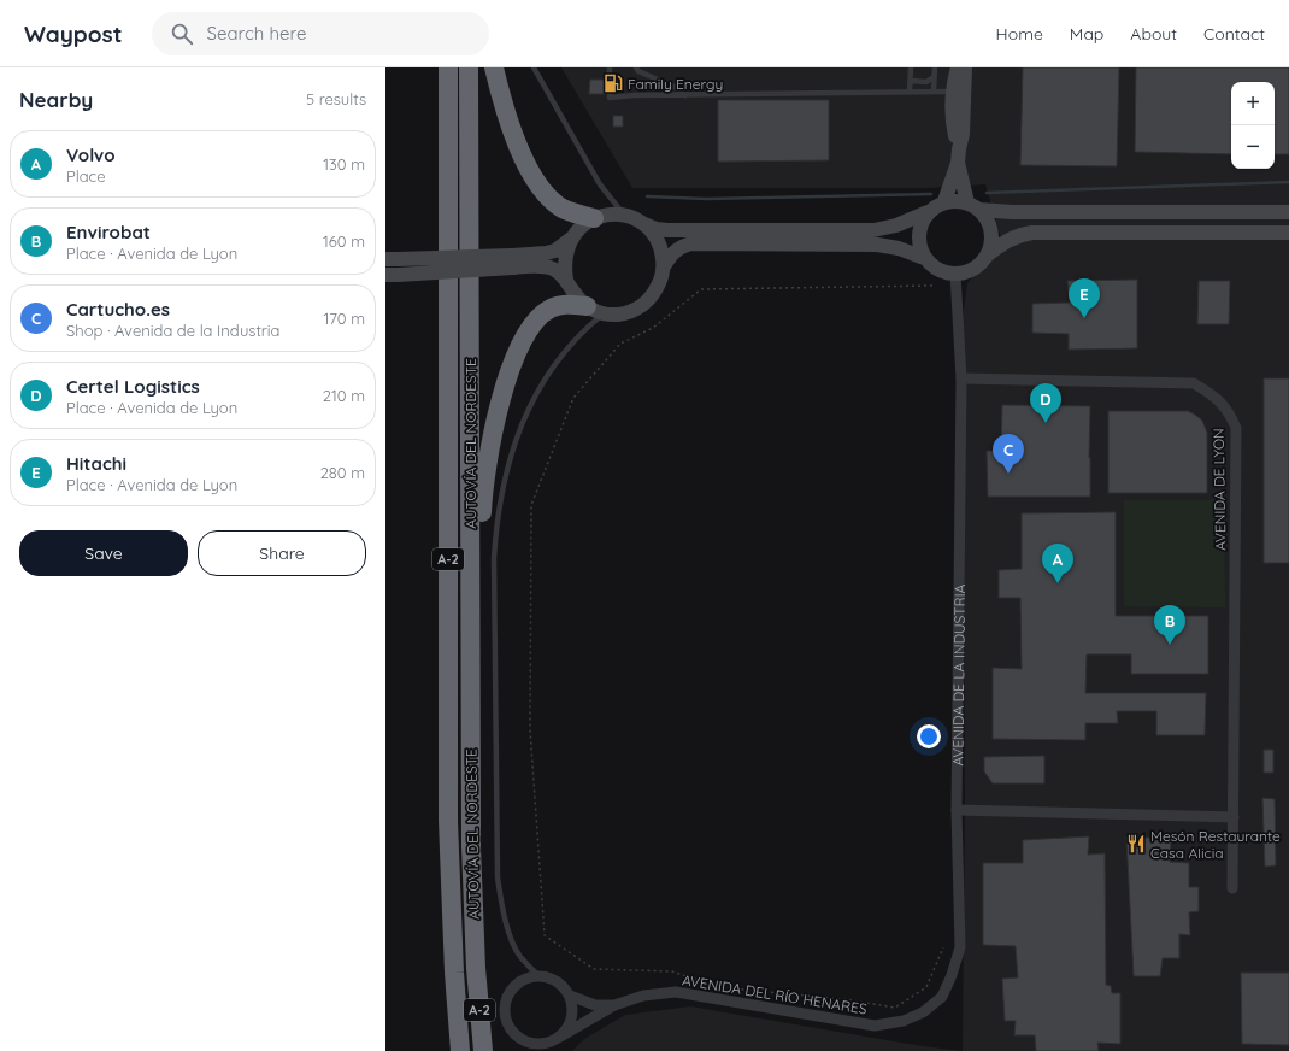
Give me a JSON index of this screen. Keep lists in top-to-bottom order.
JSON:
{
  "streets": {
    "highway": ["AUTOVÍA DEL NORDESTE", "A-2"],
    "street": ["AVENIDA DE LYON", "AVENIDA DE LA INDUSTRIA", "AVENIDA DEL RÍO HENARES"]
  },
  "crossings": [
    ["AVENIDA DE LYON", "AVENIDA DE LA INDUSTRIA"],
    ["AVENIDA DE LA INDUSTRIA", "AVENIDA DEL RÍO HENARES"]
  ],
  "places": {
    "fuel station": ["Family Energy"],
    "restaurant": ["Mesón Restaurante Casa Alicia"]
  },
  "page": {
    "header": "Waypost",
    "search": "Search here",
    "nav": [
      "Home",
      "Map",
      "About",
      "Contact"
    ],
    "heading": ["Nearby", "5 results"],
    "map_buttons": ["+", "−"],
    "list": [
      {
        "mark": "A",
        "name": "Volvo",
        "note": "Place",
        "value": "130 m"
      },
      {
        "mark": "B",
        "name": "Envirobat",
        "note": "Place · Avenida de Lyon",
        "value": "160 m"
      },
      {
        "mark": "C",
        "name": "Cartucho.es",
        "note": "Shop · Avenida de la Industria",
        "value": "170 m"
      },
      {
        "mark": "D",
        "name": "Certel Logistics",
        "note": "Place · Avenida de Lyon",
        "value": "210 m"
      },
      {
        "mark": "E",
        "name": "Hitachi",
        "note": "Place · Avenida de Lyon",
        "value": "280 m"
      }
    ],
    "pins": [
      "E",
      "D",
      "C",
      "A",
      "B"
    ],
    "buttons": ["Save", "Share"]
  }
}
